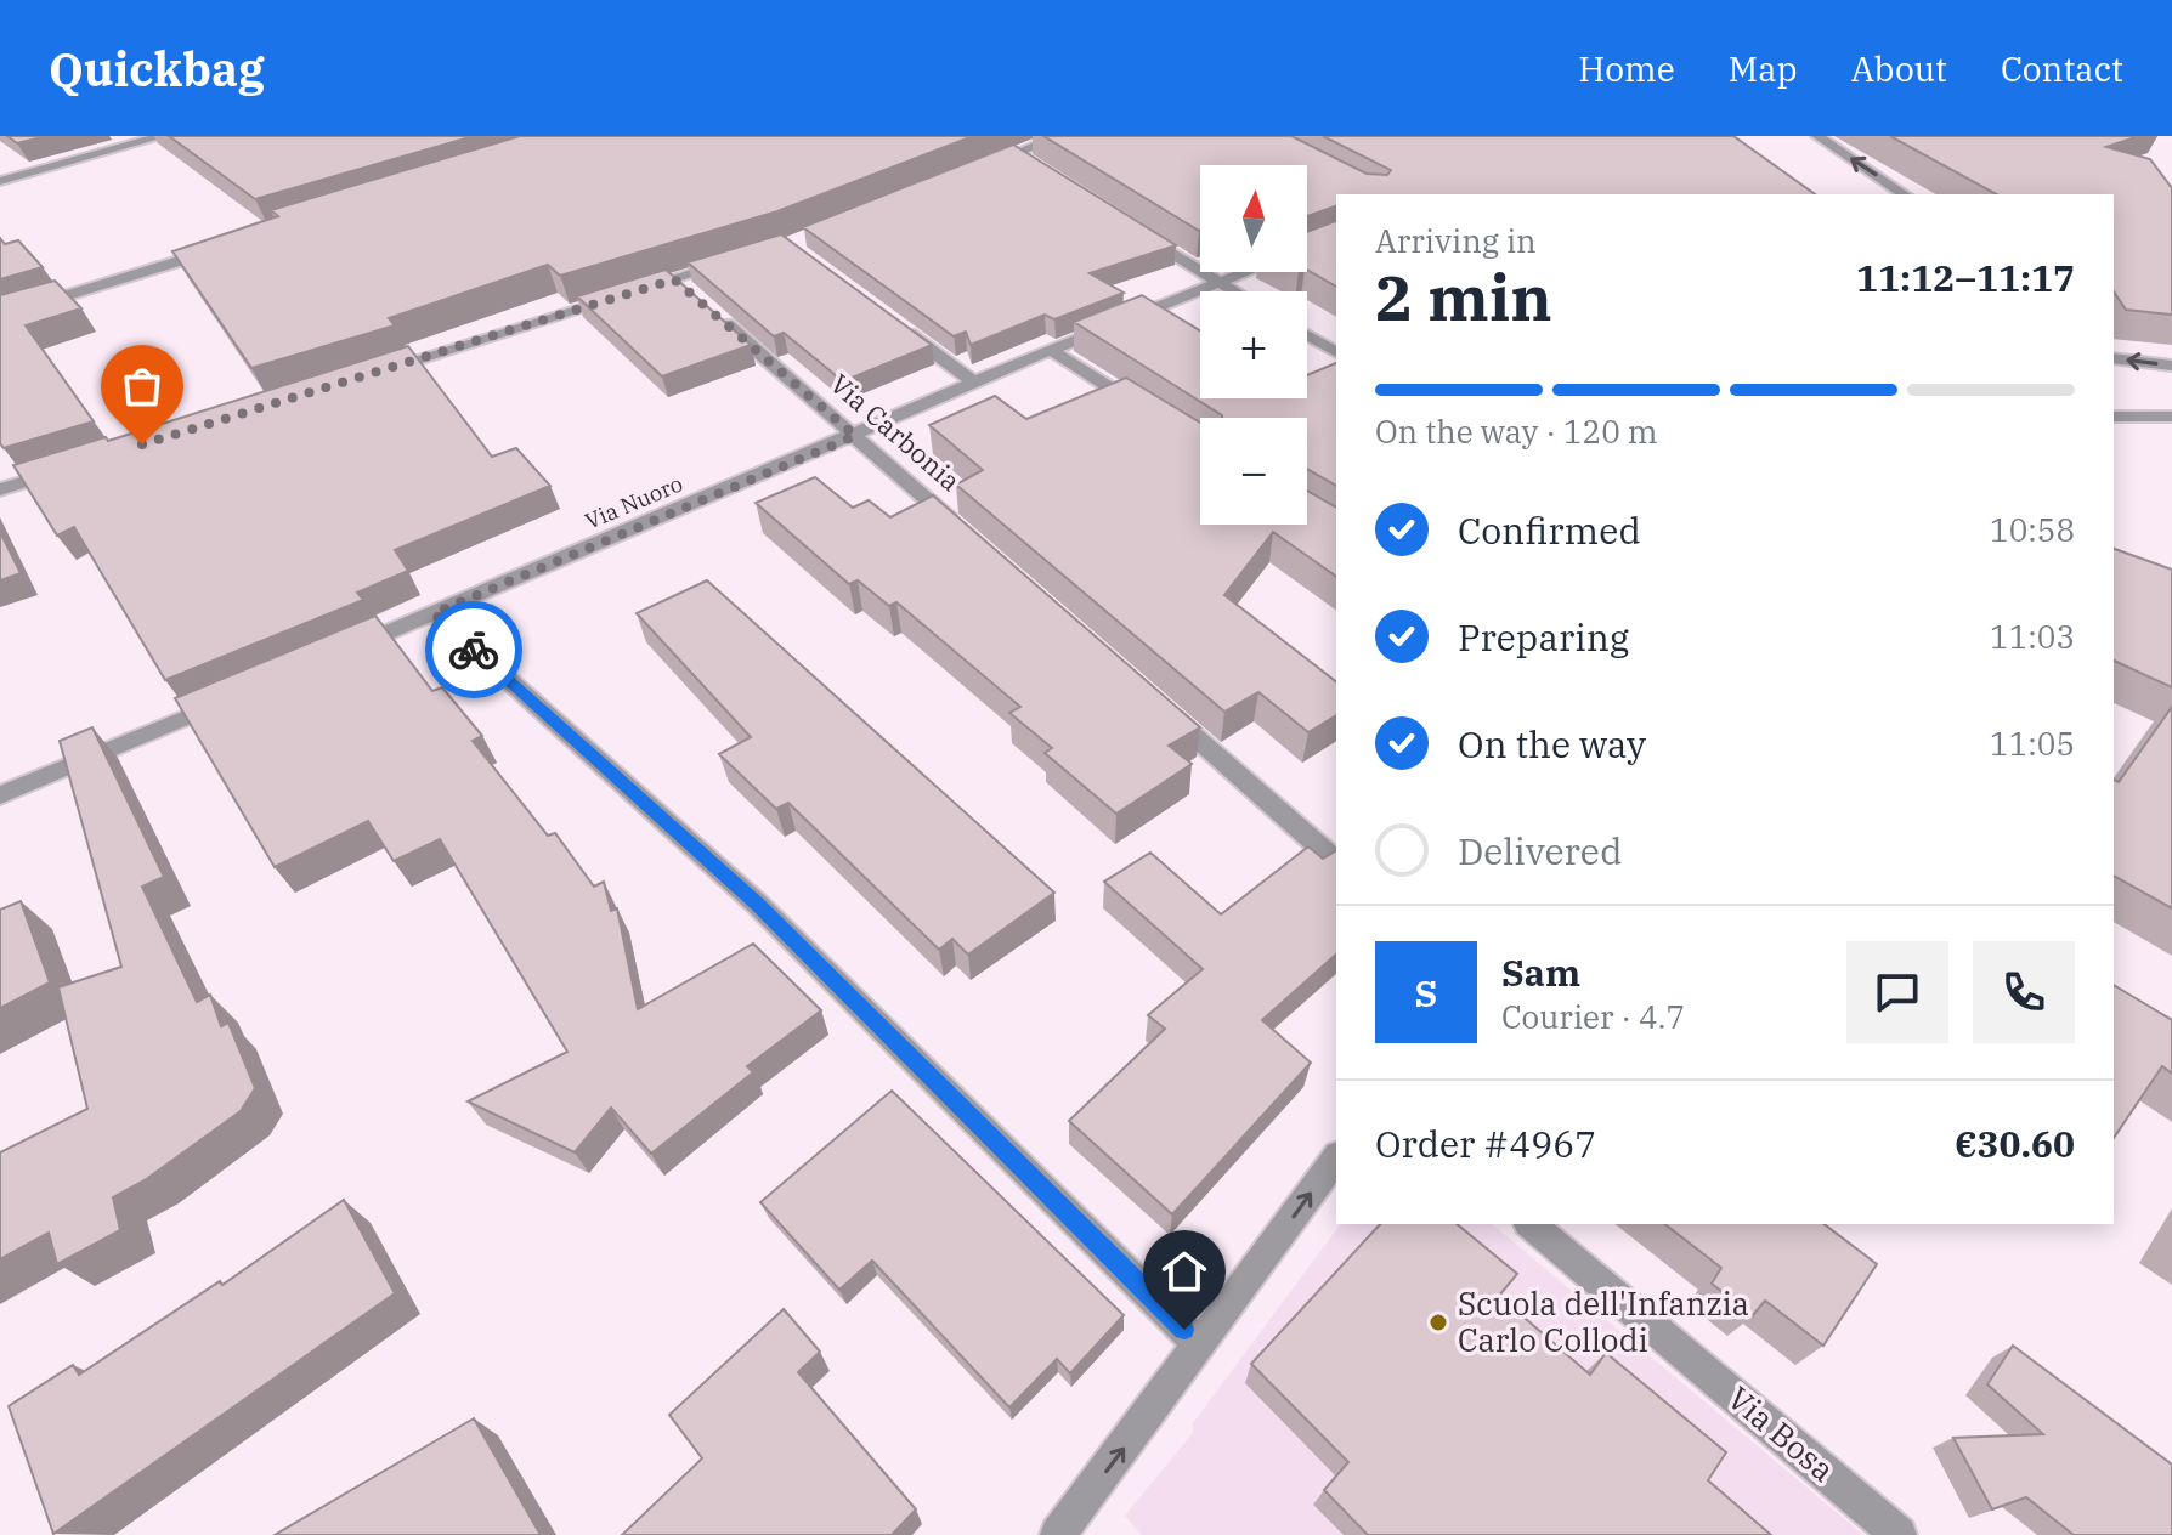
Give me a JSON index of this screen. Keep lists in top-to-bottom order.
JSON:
{
  "streets": {
    "street": ["Via Carbonia", "Via Nuoro", "Via Bosa"]
  },
  "crossings": [
    ["Via Carbonia", "Via Nuoro"]
  ],
  "places": ["Scuola dell'Infanzia Carlo Collodi"],
  "north": "top",
  "page": {
    "header": "Quickbag",
    "nav": [
      "Home",
      "Map",
      "About",
      "Contact"
    ],
    "map_buttons": ["+", "−"],
    "heading": ["2 min", "Arriving in", "11:12–11:17"],
    "panel": [
      "Sam",
      "Courier · 4.7",
      "Order #4967",
      "€30.60"
    ],
    "bar": "On the way · 120 m",
    "list": [
      ["Confirmed", "10:58"],
      ["Preparing", "11:03"],
      ["On the way", "11:05"],
      "Delivered"
    ],
    "round": "S"
  }
}
